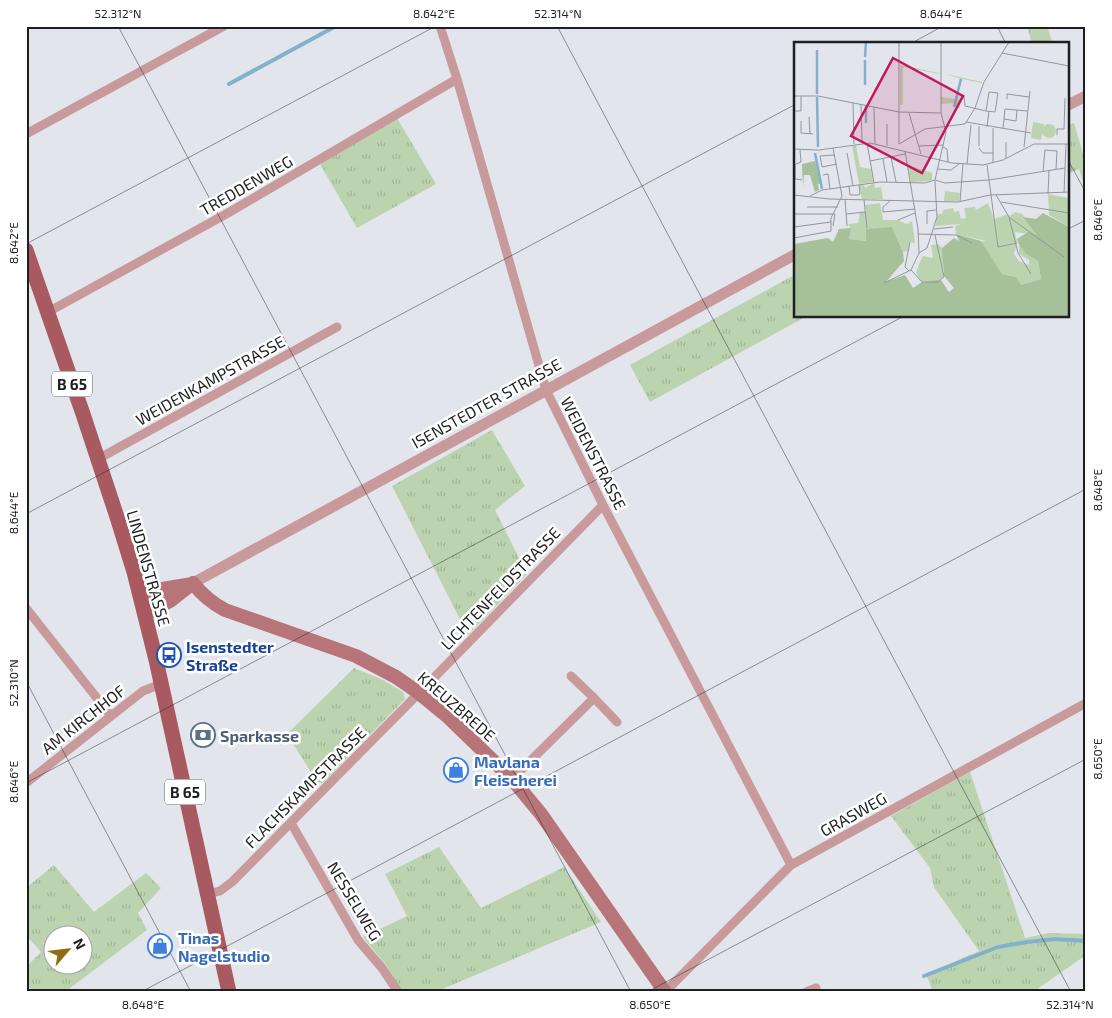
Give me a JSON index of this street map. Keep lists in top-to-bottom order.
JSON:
{
  "streets": {
    "main road": [
      "B 65",
      "ISENSTEDTER STRASSE",
      "LINDENSTRASSE",
      "KREUZBREDE"
    ],
    "street": [
      "TREDDENWEG",
      "WEIDENKAMPSTRASSE",
      "WEIDENSTRASSE",
      "LICHTENFELDSTRASSE",
      "AM KIRCHHOF",
      "FLACHSKAMPSTRASSE",
      "GRASWEG",
      "NESSELWEG"
    ]
  },
  "crossings": [
    ["TREDDENWEG", "WEIDENSTRASSE"],
    ["TREDDENWEG", "LINDENSTRASSE"],
    ["WEIDENKAMPSTRASSE", "LINDENSTRASSE"],
    ["ISENSTEDTER STRASSE", "WEIDENSTRASSE"],
    ["ISENSTEDTER STRASSE", "LINDENSTRASSE"],
    ["ISENSTEDTER STRASSE", "KREUZBREDE"],
    ["WEIDENSTRASSE", "LICHTENFELDSTRASSE"],
    ["WEIDENSTRASSE", "GRASWEG"],
    ["LINDENSTRASSE", "AM KIRCHHOF"],
    ["LINDENSTRASSE", "FLACHSKAMPSTRASSE"],
    ["LICHTENFELDSTRASSE", "KREUZBREDE"],
    ["LICHTENFELDSTRASSE", "FLACHSKAMPSTRASSE"],
    ["KREUZBREDE", "FLACHSKAMPSTRASSE"],
    ["KREUZBREDE", "GRASWEG"],
    ["FLACHSKAMPSTRASSE", "NESSELWEG"]
  ],
  "places": {
    "bus stop": ["Isenstedter Straße"],
    "bank": ["Sparkasse"],
    "shop": ["Mavlana Fleischerei", "Tinas Nagelstudio"]
  },
  "north": "top right",
  "coordinates": [
    "52.312°N",
    "8.642°E",
    "52.314°N",
    "8.644°E",
    "8.646°E",
    "8.648°E",
    "52.310°N",
    "8.650°E"
  ]
}
